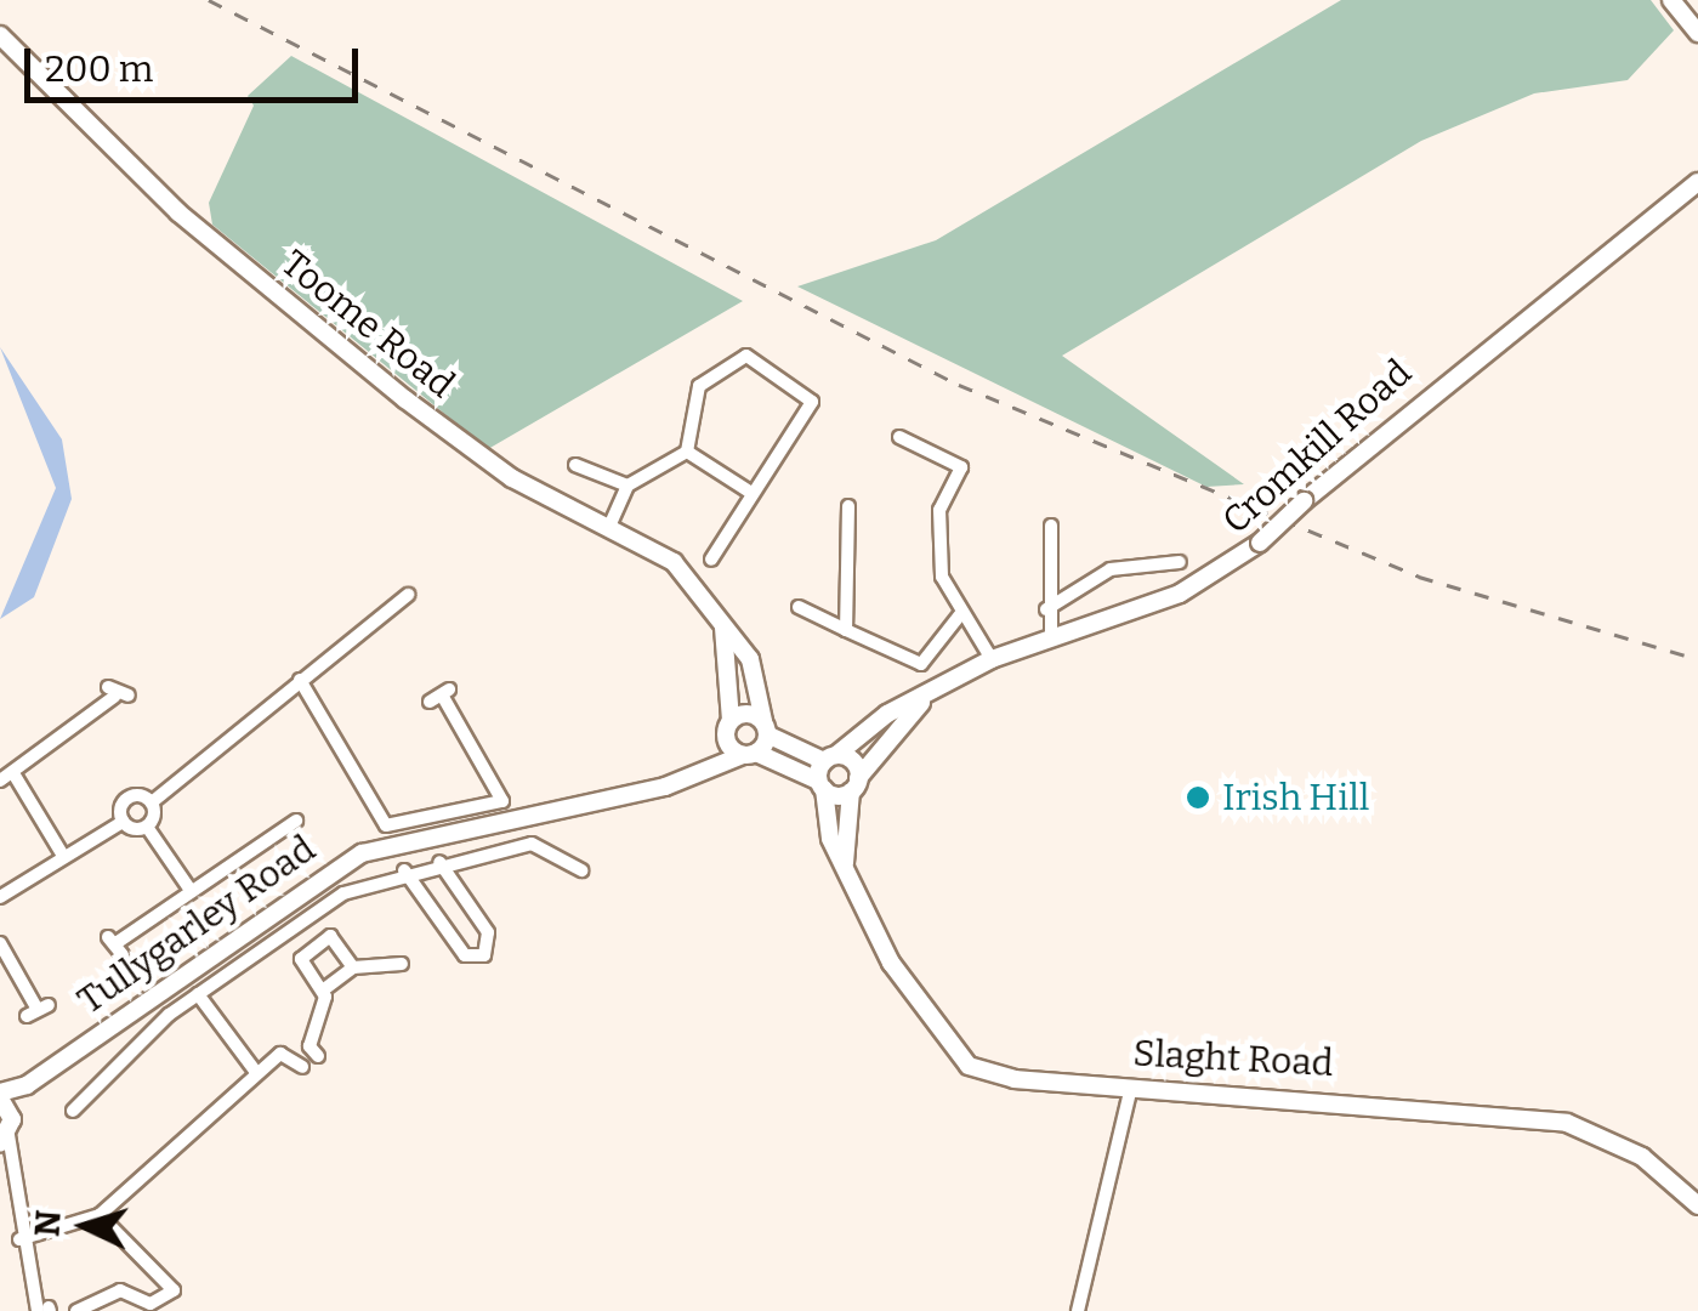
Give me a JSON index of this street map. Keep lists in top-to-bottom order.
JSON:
{
  "streets": {
    "main road": [
      "Toome Road",
      "Cromkill Road",
      "Tullygarley Road",
      "Slaght Road"
    ]
  },
  "places": ["Irish Hill"],
  "scale_bar": "200 m",
  "north": "left"
}
